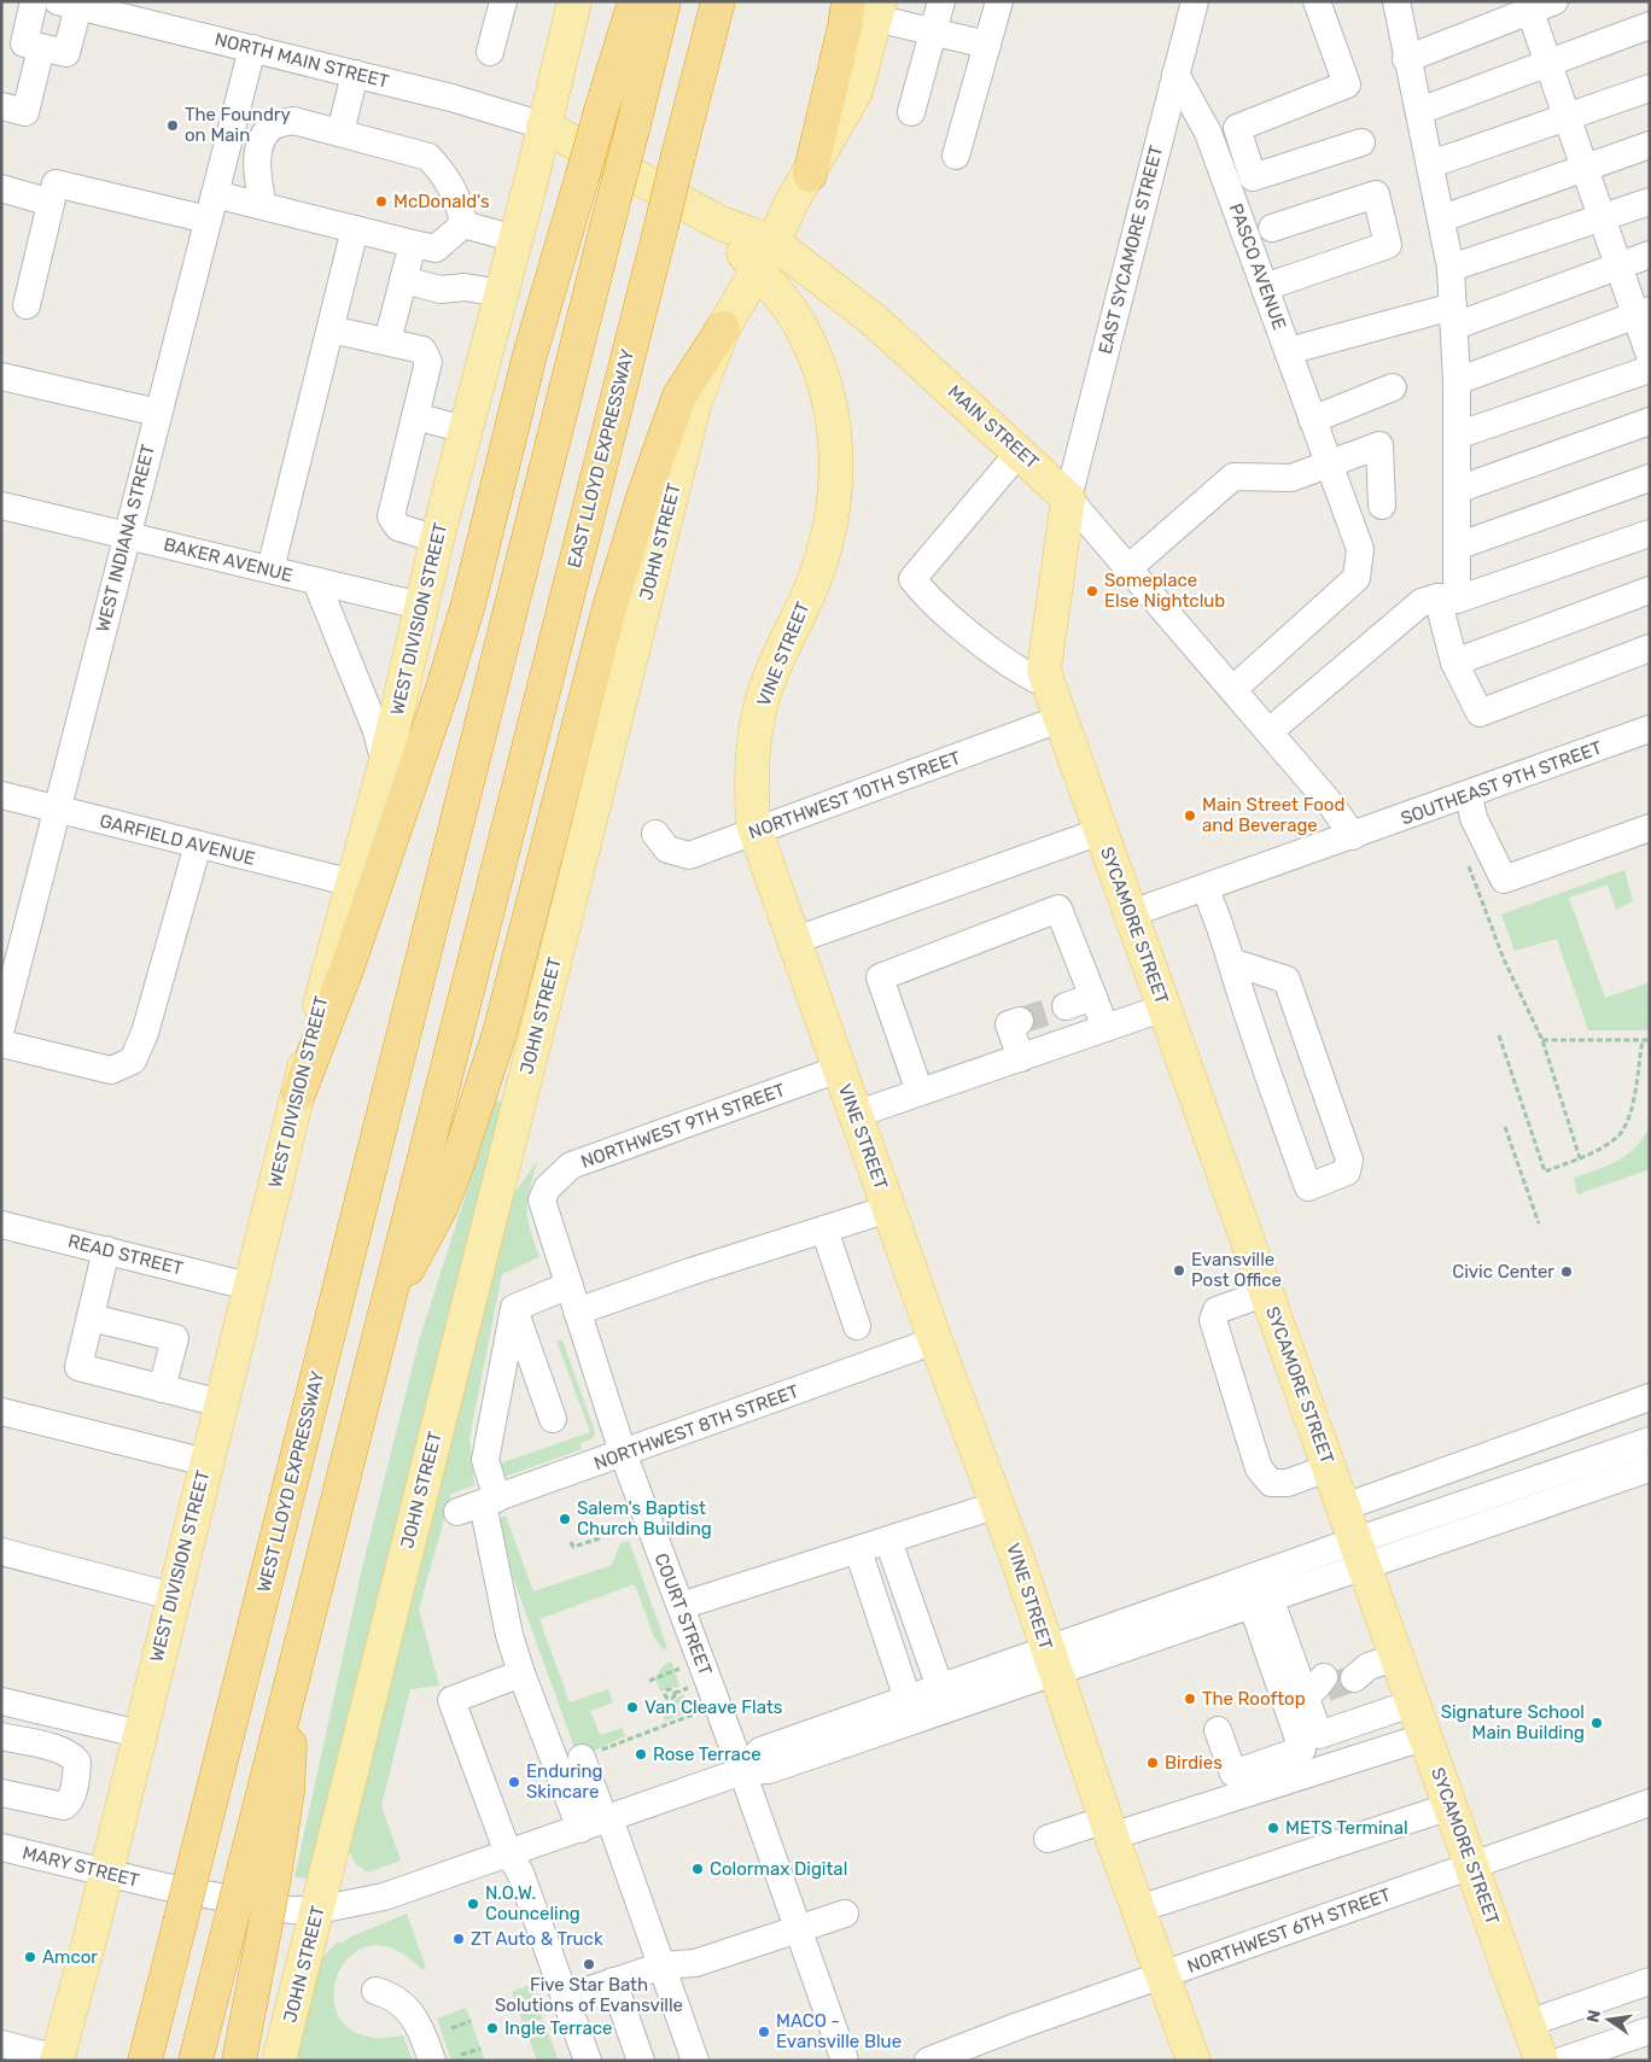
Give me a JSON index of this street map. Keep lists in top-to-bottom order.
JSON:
{
  "streets": {
    "highway": ["EAST LLOYD EXPRESSWAY", "WEST LLOYD EXPRESSWAY"],
    "main road": [
      "MAIN STREET",
      "JOHN STREET",
      "WEST DIVISION STREET",
      "VINE STREET",
      "SYCAMORE STREET"
    ],
    "street": [
      "NORTH MAIN STREET",
      "EAST SYCAMORE STREET",
      "PASCO AVENUE",
      "WEST INDIANA STREET",
      "BAKER AVENUE",
      "SOUTHEAST 9TH STREET",
      "NORTHWEST 10TH STREET",
      "GARFIELD AVENUE",
      "NORTHWEST 9TH STREET",
      "READ STREET",
      "NORTHWEST 8TH STREET",
      "COURT STREET",
      "MARY STREET",
      "NORTHWEST 6TH STREET"
    ]
  },
  "crossings": [
    ["NORTH MAIN STREET", "MAIN STREET"],
    ["NORTH MAIN STREET", "WEST INDIANA STREET"],
    ["NORTH MAIN STREET", "WEST DIVISION STREET"],
    ["EAST SYCAMORE STREET", "PASCO AVENUE"],
    ["EAST SYCAMORE STREET", "MAIN STREET"],
    ["EAST SYCAMORE STREET", "SYCAMORE STREET"],
    ["PASCO AVENUE", "MAIN STREET"],
    ["MAIN STREET", "JOHN STREET"],
    ["MAIN STREET", "WEST DIVISION STREET"],
    ["MAIN STREET", "VINE STREET"],
    ["MAIN STREET", "SOUTHEAST 9TH STREET"],
    ["MAIN STREET", "SYCAMORE STREET"],
    ["WEST INDIANA STREET", "BAKER AVENUE"],
    ["WEST INDIANA STREET", "GARFIELD AVENUE"],
    ["JOHN STREET", "VINE STREET"],
    ["JOHN STREET", "MARY STREET"],
    ["BAKER AVENUE", "WEST DIVISION STREET"],
    ["WEST DIVISION STREET", "GARFIELD AVENUE"],
    ["WEST DIVISION STREET", "READ STREET"],
    ["WEST DIVISION STREET", "MARY STREET"],
    ["VINE STREET", "NORTHWEST 10TH STREET"],
    ["VINE STREET", "NORTHWEST 9TH STREET"],
    ["VINE STREET", "NORTHWEST 8TH STREET"],
    ["VINE STREET", "NORTHWEST 6TH STREET"],
    ["NORTHWEST 10TH STREET", "SYCAMORE STREET"],
    ["SYCAMORE STREET", "NORTHWEST 6TH STREET"],
    ["NORTHWEST 9TH STREET", "COURT STREET"],
    ["NORTHWEST 8TH STREET", "COURT STREET"],
    ["COURT STREET", "MARY STREET"]
  ],
  "places": [
    "The Foundry on Main",
    "McDonald's",
    "Someplace Else Nightclub",
    "Main Street Food and Beverage",
    "Evansville Post Office",
    "Civic Center",
    "Salem's Baptist Church Building",
    "The Rooftop",
    "Van Cleave Flats",
    "Signature School Main Building",
    "Rose Terrace",
    "Birdies",
    "Enduring Skincare",
    "METS Terminal",
    "Colormax Digital",
    "N.O.W. Counceling",
    "ZT Auto & Truck",
    "Amcor",
    "Five Star Bath Solutions of Evansville",
    "Ingle Terrace",
    "MACO - Evansville Blue"
  ],
  "north": "left"
}
